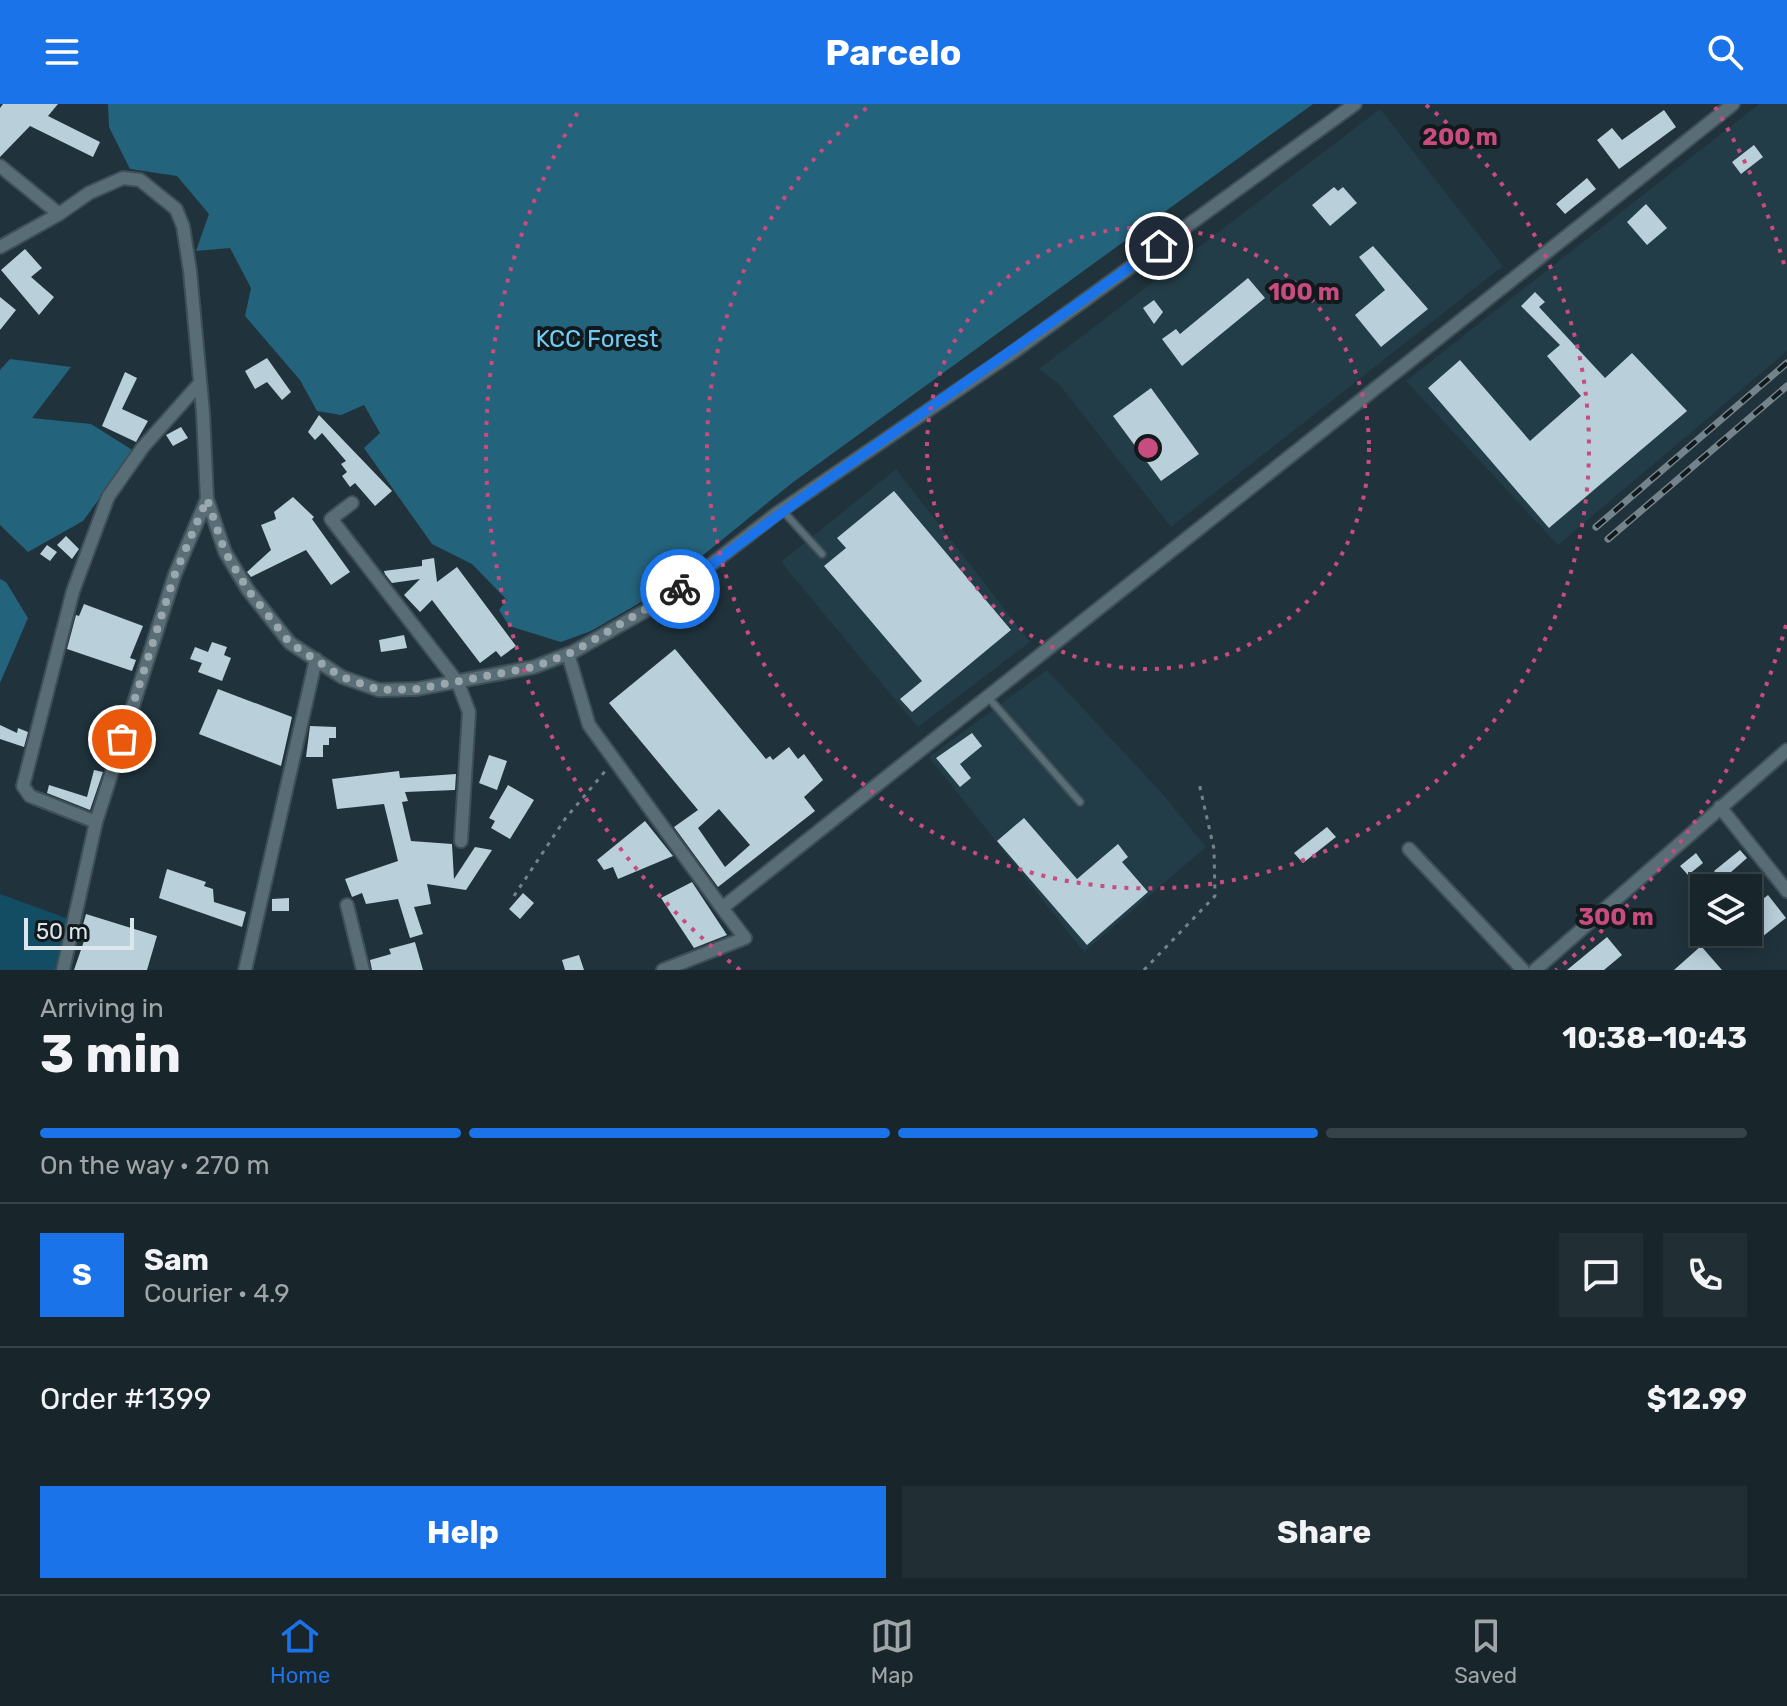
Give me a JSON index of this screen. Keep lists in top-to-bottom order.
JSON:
{
  "parks": ["KCC Forest"],
  "scale_bar": "50 m",
  "page": {
    "header": "Parcelo",
    "scale": "50 m",
    "heading": ["3 min", "Arriving in", "10:38–10:43"],
    "panel": [
      "Sam",
      "Courier · 4.9",
      "Order #1399",
      "$12.99"
    ],
    "bar": "On the way · 270 m",
    "round": "S",
    "buttons": ["Help", "Share"],
    "tabs": ["Home", "Map", "Saved"]
  },
  "rings": ["200 m", "100 m", "300 m"]
}
